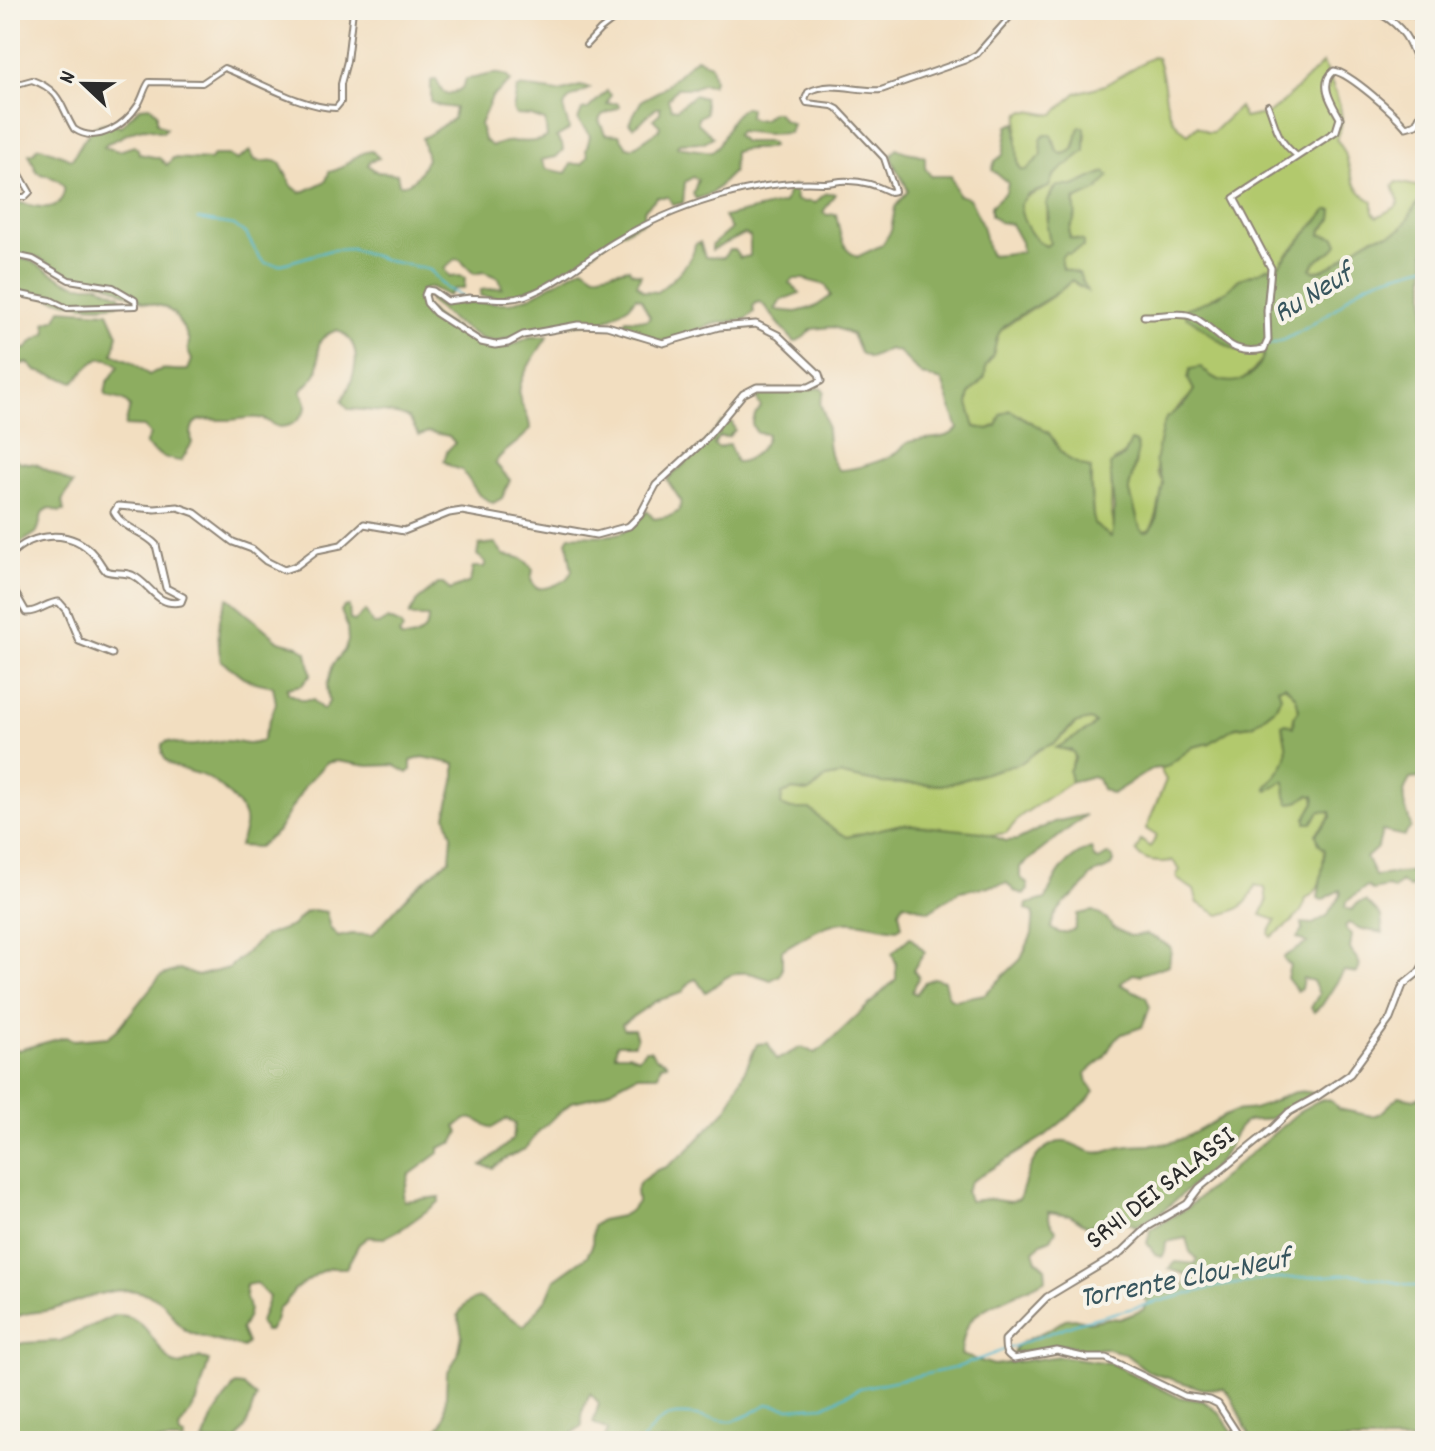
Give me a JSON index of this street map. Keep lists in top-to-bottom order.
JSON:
{
  "streets": {
    "street": ["SR41 DEI SALASSI"]
  },
  "water": ["Ru Neuf", "Torrente Clou-Neuf"],
  "north": "left"
}
